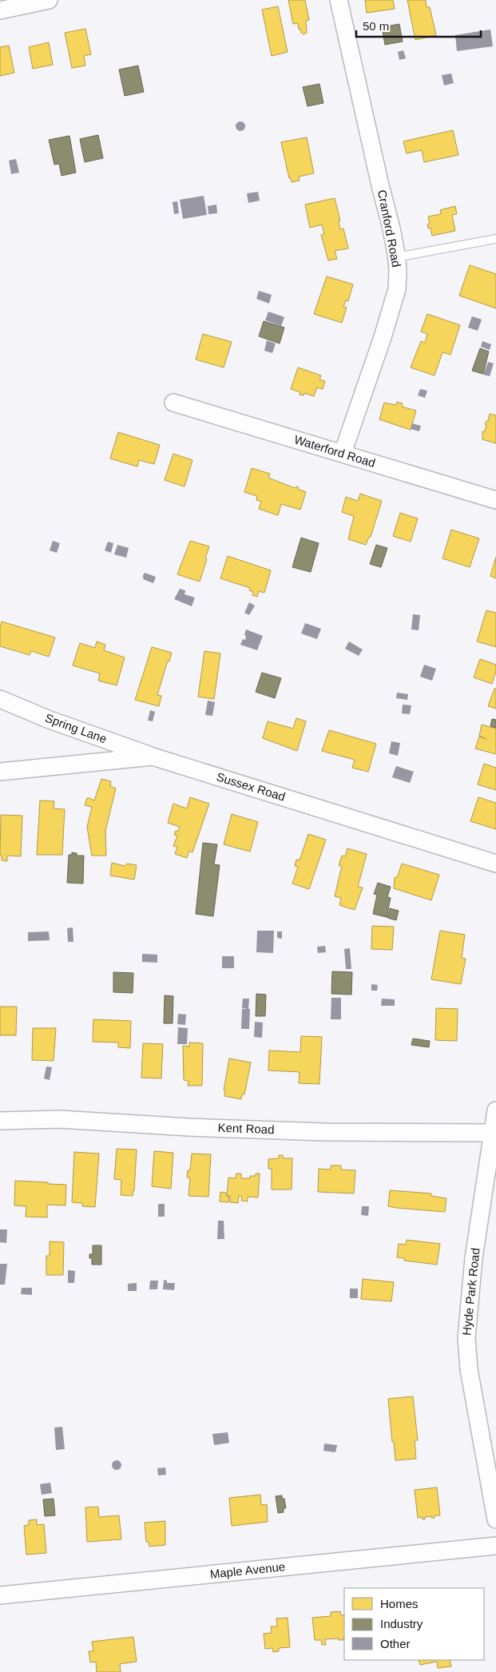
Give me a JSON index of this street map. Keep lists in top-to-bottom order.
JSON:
{
  "streets": {
    "street": [
      "Cranford Road",
      "Waterford Road",
      "Spring Lane",
      "Sussex Road",
      "Kent Road",
      "Hyde Park Road",
      "Maple Avenue"
    ]
  },
  "crossings": [
    ["Cranford Road", "Waterford Road"],
    ["Spring Lane", "Sussex Road"],
    ["Kent Road", "Hyde Park Road"]
  ],
  "legend": ["Homes", "Industry", "Other"],
  "scale_bar": "50 m"
}
